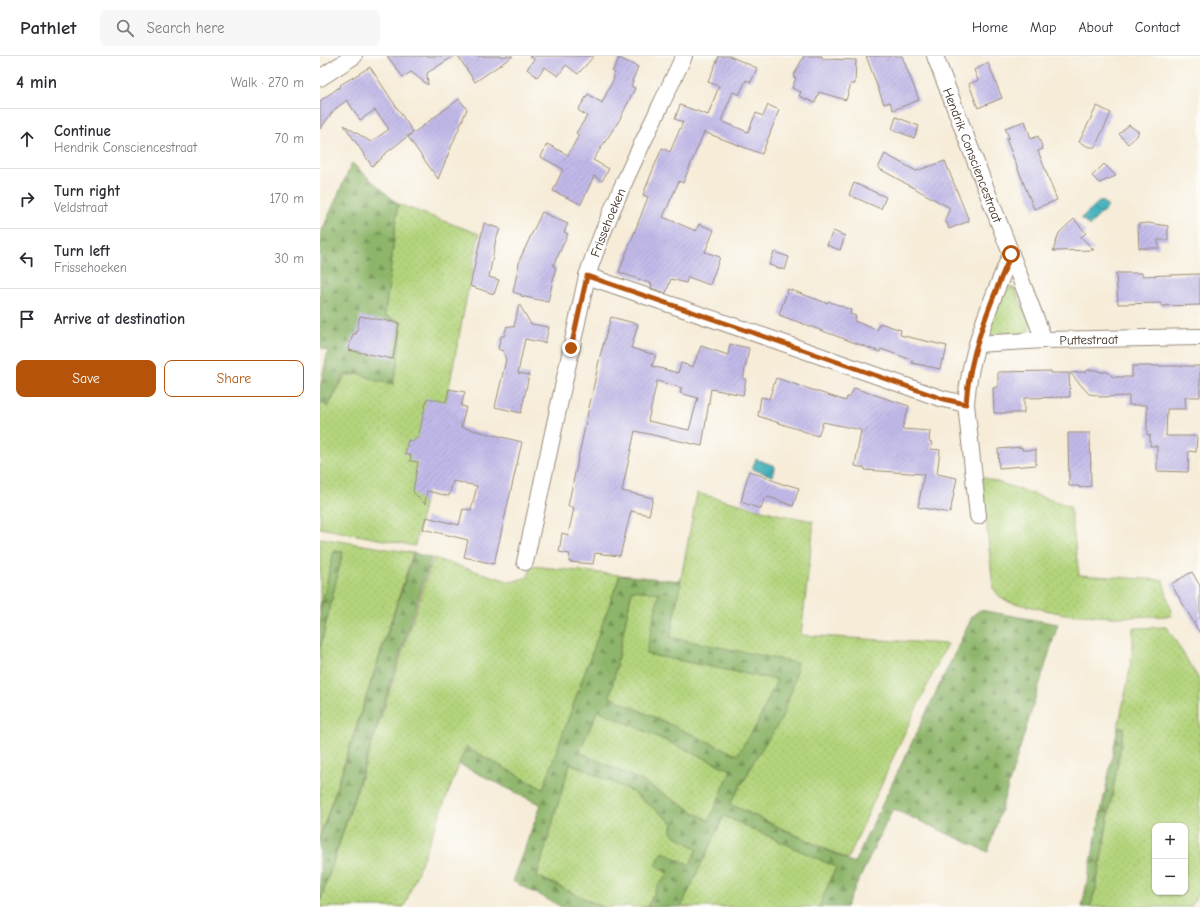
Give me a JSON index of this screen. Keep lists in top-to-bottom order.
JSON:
{
  "streets": {
    "street": ["Hendrik Consciencestraat", "Frissehoeken", "Puttestraat"]
  },
  "crossings": [
    ["Hendrik Consciencestraat", "Puttestraat"]
  ],
  "page": {
    "header": "Pathlet",
    "search": "Search here",
    "nav": [
      "Home",
      "Map",
      "About",
      "Contact"
    ],
    "heading": ["4 min", "Walk · 270 m"],
    "list": [
      ["Continue", "Hendrik Consciencestraat", "70 m"],
      ["Turn right", "Veldstraat", "170 m"],
      ["Turn left", "Frissehoeken", "30 m"],
      "Arrive at destination"
    ],
    "buttons": ["Save", "Share"],
    "map_buttons": ["+", "−"]
  }
}
